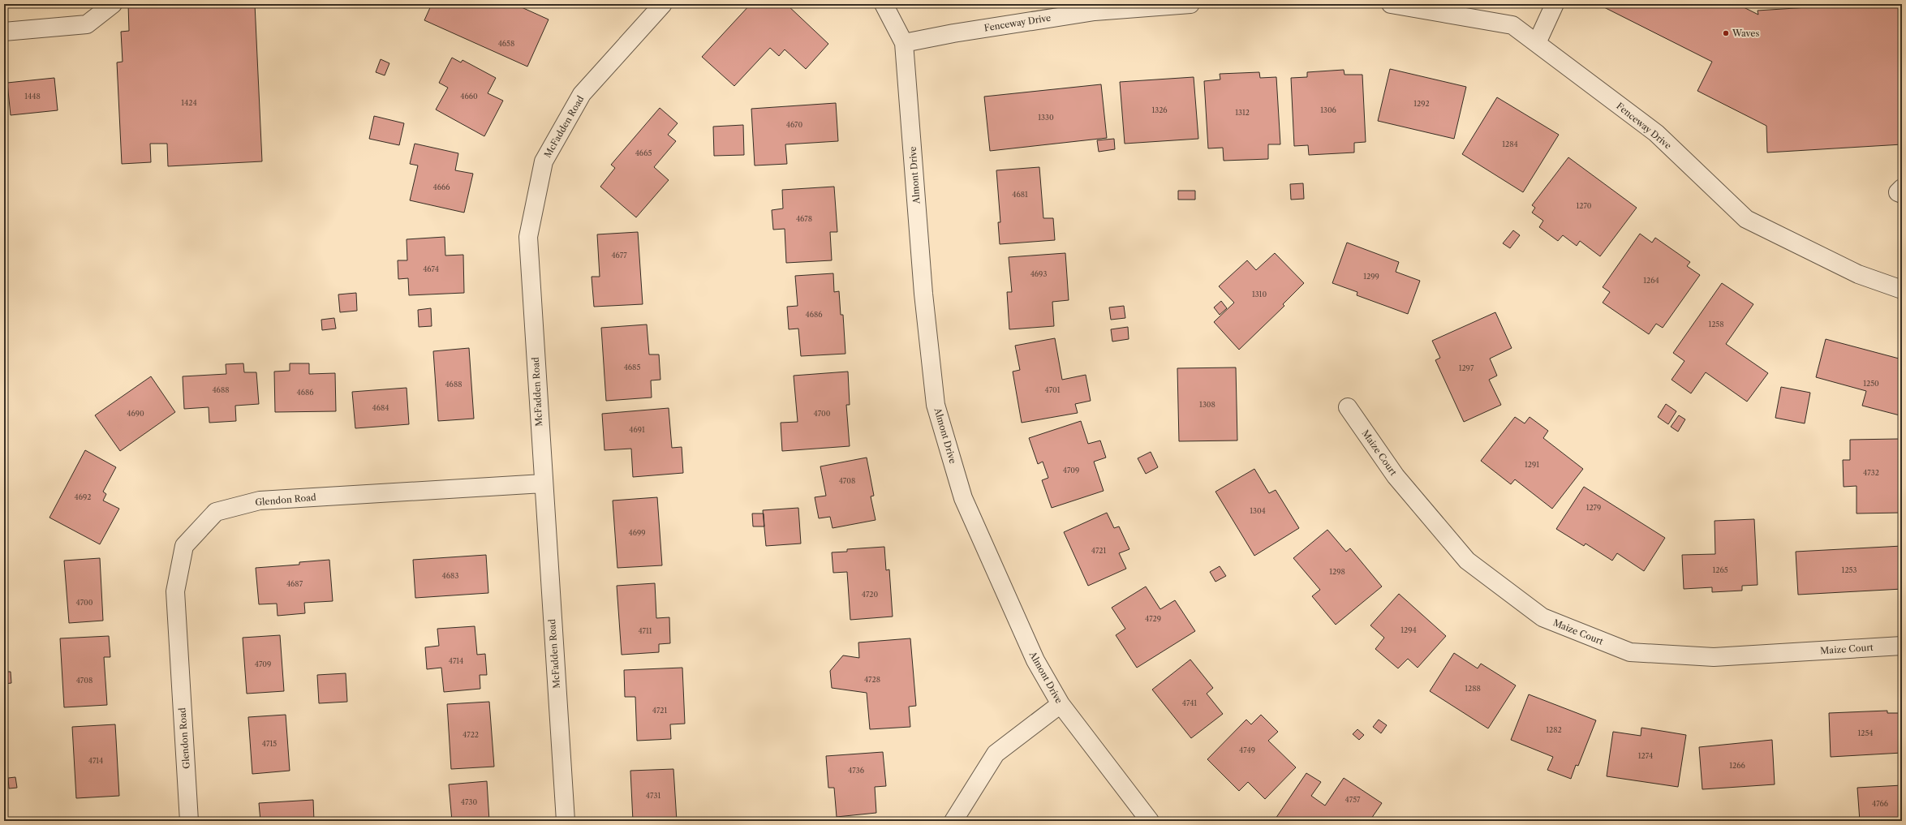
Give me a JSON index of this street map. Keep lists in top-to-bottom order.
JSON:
{
  "streets": {
    "street": [
      "Fenceway Drive",
      "McFadden Road",
      "Almont Drive",
      "Maize Court",
      "Glendon Road"
    ]
  },
  "crossings": [
    ["Fenceway Drive", "Almont Drive"],
    ["McFadden Road", "Glendon Road"]
  ],
  "places": ["Waves"],
  "house_numbers": [
    "4658",
    "1448",
    "4660",
    "1424",
    "1292",
    "1326",
    "1306",
    "1312",
    "1330",
    "4670",
    "1284",
    "4665",
    "4666",
    "4681",
    "1270",
    "4678",
    "4677",
    "4674",
    "4693",
    "1299",
    "1264",
    "1310",
    "4686",
    "1258",
    "4685",
    "1297",
    "1250",
    "4688",
    "4688",
    "4701",
    "4686",
    "1308",
    "4684",
    "4690",
    "4700",
    "4691",
    "1291",
    "4709",
    "4732",
    "4708",
    "4692",
    "1279",
    "1304",
    "4699",
    "4721",
    "1265",
    "1253",
    "1298",
    "4683",
    "4687",
    "4720",
    "4700",
    "4729",
    "1294",
    "4711",
    "4714",
    "4709",
    "4728",
    "4708",
    "1288",
    "4741",
    "4721",
    "1282",
    "1254",
    "4722",
    "4715",
    "4749",
    "1274",
    "4714",
    "1266",
    "4736",
    "4731",
    "4757",
    "4730",
    "4766"
  ]
}
